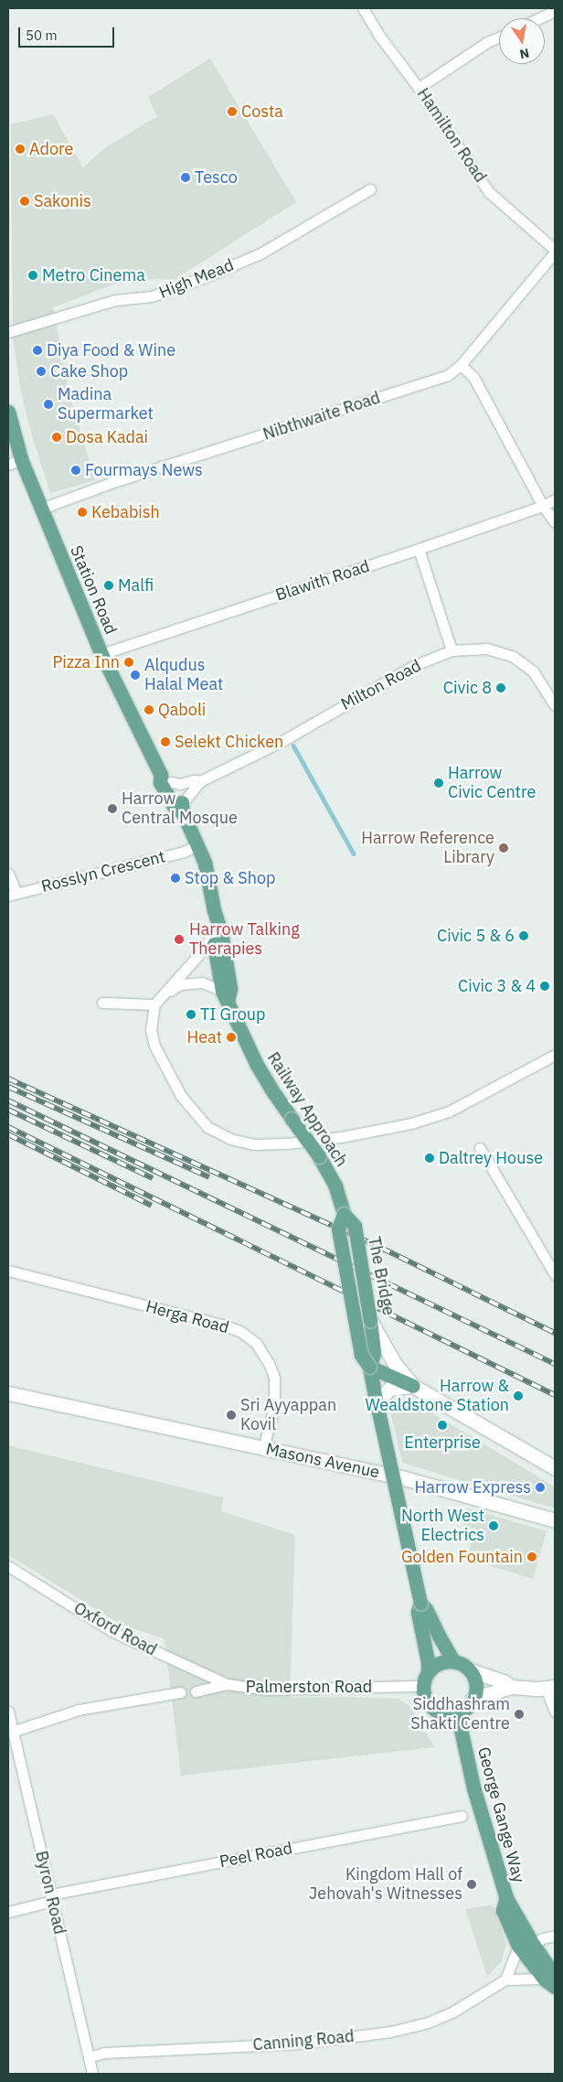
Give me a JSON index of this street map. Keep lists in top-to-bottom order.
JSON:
{
  "streets": {
    "main road": [
      "Station Road",
      "Railway Approach",
      "The Bridge",
      "George Gange Way"
    ],
    "street": [
      "Hamilton Road",
      "High Mead",
      "Nibthwaite Road",
      "Blawith Road",
      "Milton Road",
      "Rosslyn Crescent",
      "Herga Road",
      "Masons Avenue",
      "Oxford Road",
      "Palmerston Road",
      "Peel Road",
      "Byron Road",
      "Canning Road"
    ]
  },
  "crossings": [
    ["Nibthwaite Road", "Station Road"],
    ["Blawith Road", "Station Road"],
    ["Station Road", "Milton Road"],
    ["Station Road", "Rosslyn Crescent"],
    ["Station Road", "Railway Approach"],
    ["Railway Approach", "The Bridge"],
    ["Herga Road", "Masons Avenue"],
    ["Oxford Road", "Palmerston Road"],
    ["Palmerston Road", "George Gange Way"],
    ["Peel Road", "Byron Road"],
    ["Byron Road", "Canning Road"]
  ],
  "places": [
    "Costa",
    "Adore",
    "Tesco",
    "Sakonis",
    "Metro Cinema",
    "Diya Food & Wine",
    "Cake Shop",
    "Madina Supermarket",
    "Dosa Kadai",
    "Fourmays News",
    "Kebabish",
    "Malfi",
    "Pizza Inn",
    "Alqudus Halal Meat",
    "Civic 8",
    "Qaboli",
    "Selekt Chicken",
    "Harrow Civic Centre",
    "Harrow Central Mosque",
    "Harrow Reference Library",
    "Stop & Shop",
    "Civic 5 & 6",
    "Harrow Talking Therapies",
    "Civic 3 & 4",
    "TI Group",
    "Heat",
    "Daltrey House",
    "Harrow & Wealdstone Station",
    "Sri Ayyappan Kovil",
    "Enterprise",
    "Harrow Express",
    "North West Electrics",
    "Golden Fountain",
    "Siddhashram Shakti Centre",
    "Kingdom Hall of Jehovah's Witnesses"
  ],
  "scale_bar": "50 m",
  "north": "bottom"
}
